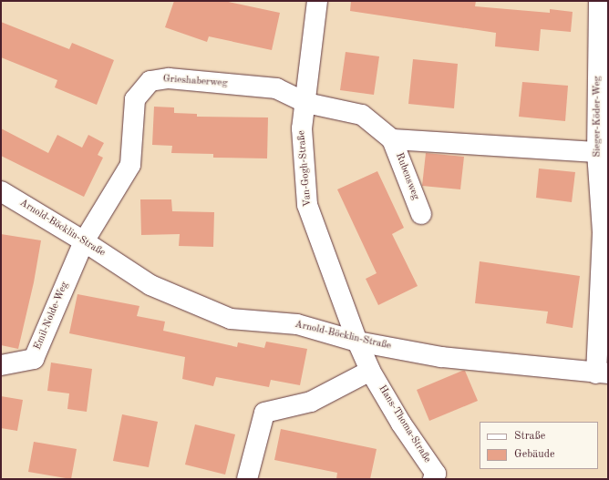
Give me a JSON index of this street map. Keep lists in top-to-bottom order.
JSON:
{
  "streets": {
    "street": [
      "Grieshaberweg",
      "Sieger-Köder-Weg",
      "Van-Gogh-Straße",
      "Rubensweg",
      "Arnold-Böcklin-Straße",
      "Emil-Nolde-Weg",
      "Hans-Thoma-Straße"
    ]
  },
  "crossings": [
    ["Grieshaberweg", "Van-Gogh-Straße"],
    ["Grieshaberweg", "Rubensweg"],
    ["Grieshaberweg", "Arnold-Böcklin-Straße"],
    ["Grieshaberweg", "Emil-Nolde-Weg"],
    ["Sieger-Köder-Weg", "Rubensweg"],
    ["Sieger-Köder-Weg", "Arnold-Böcklin-Straße"],
    ["Van-Gogh-Straße", "Rubensweg"],
    ["Van-Gogh-Straße", "Arnold-Böcklin-Straße"],
    ["Van-Gogh-Straße", "Hans-Thoma-Straße"],
    ["Arnold-Böcklin-Straße", "Emil-Nolde-Weg"]
  ],
  "legend": ["Straße", "Gebäude"]
}
